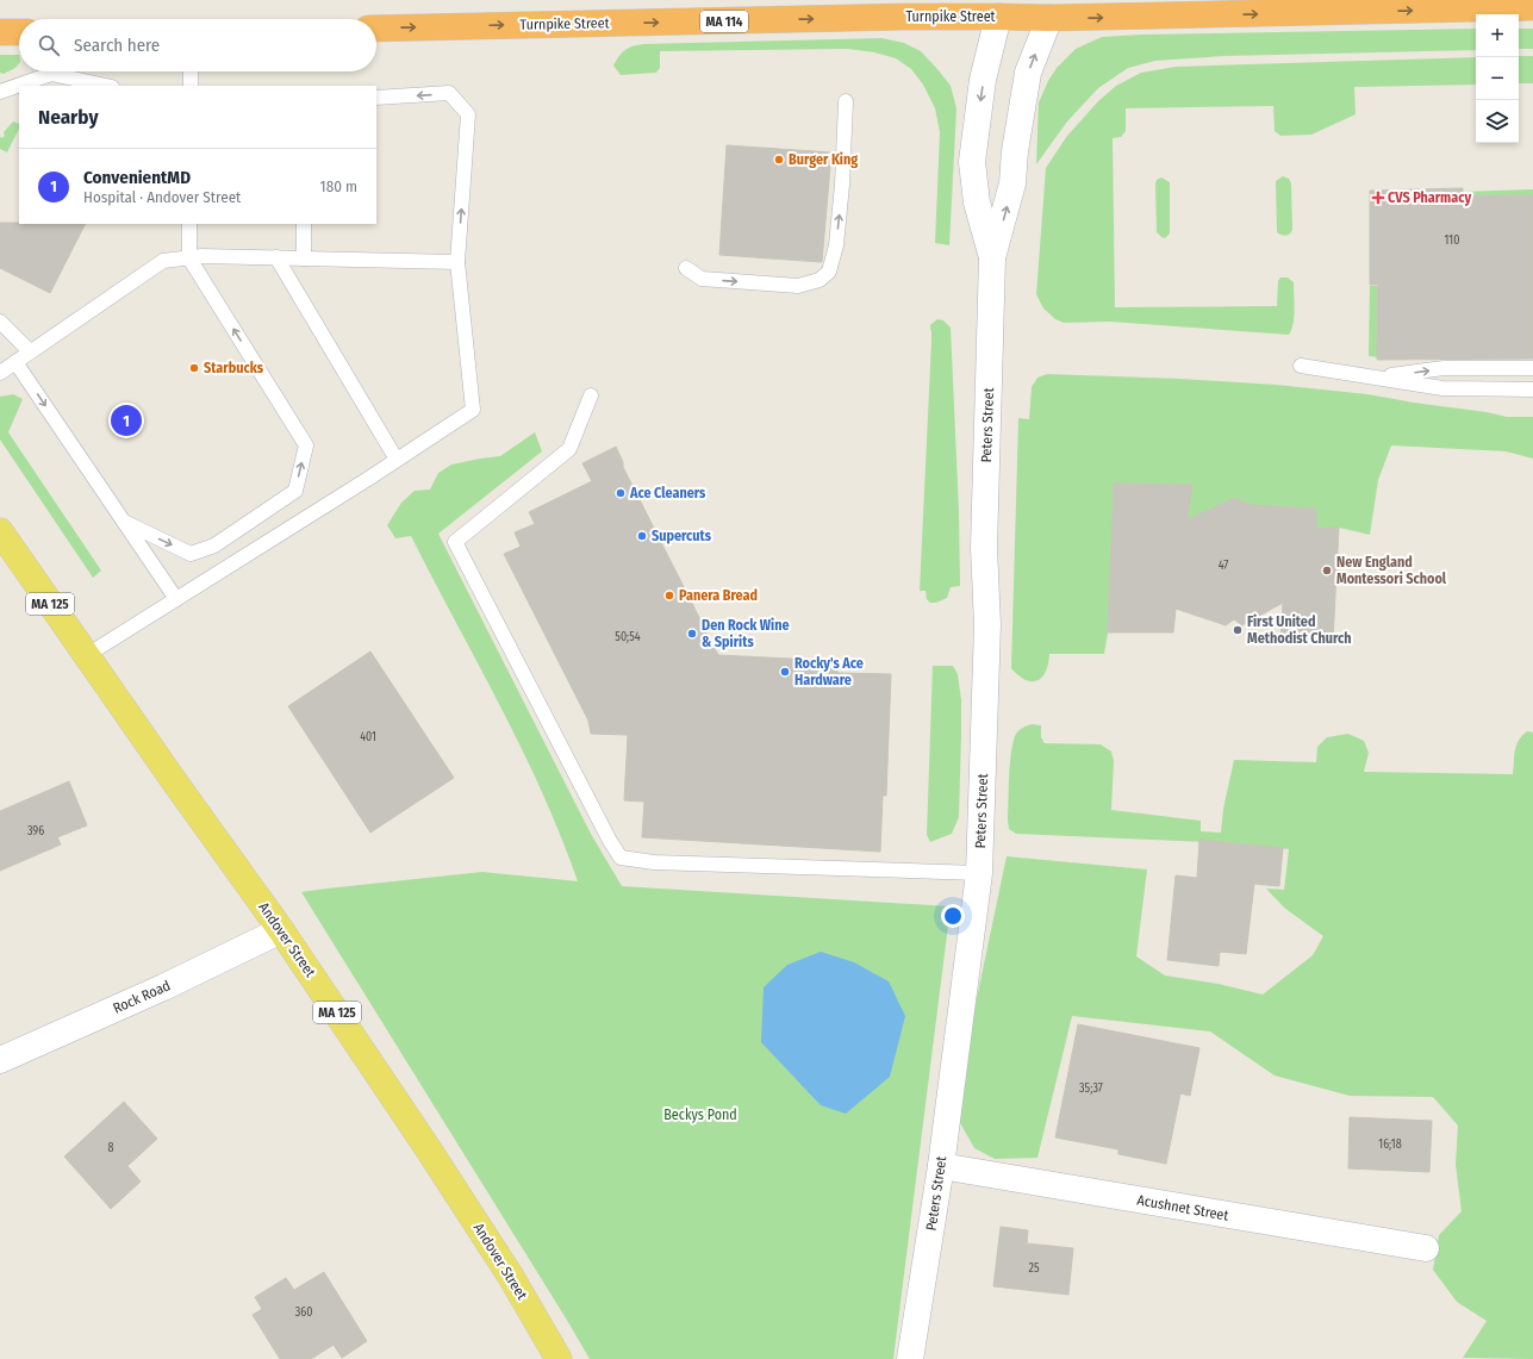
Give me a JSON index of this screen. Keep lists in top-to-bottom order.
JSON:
{
  "streets": {
    "highway": ["Turnpike Street", "MA 114"],
    "main road": [
      "Peters Street",
      "MA 125",
      "Andover Street",
      "Rock Road",
      "Acushnet Street"
    ]
  },
  "crossings": [
    ["Turnpike Street", "Peters Street"],
    ["Peters Street", "Acushnet Street"],
    ["Andover Street", "Rock Road"]
  ],
  "one_way": ["Turnpike Street"],
  "parks": ["Beckys Pond"],
  "places": {
    "other": [
      "Burger King",
      "Starbucks",
      "Ace Cleaners",
      "Supercuts",
      "New England Montessori School",
      "Panera Bread",
      "First United Methodist Church",
      "Den Rock Wine & Spirits",
      "Rocky's Ace Hardware"
    ],
    "health": ["CVS Pharmacy"]
  },
  "house_numbers": [
    "110",
    "47",
    "50;54",
    "401",
    "396",
    "35;37",
    "16;18",
    "8",
    "25",
    "360"
  ],
  "page": {
    "map_buttons": ["+", "−"],
    "search": "Search here",
    "heading": "Nearby",
    "list": [
      {
        "mark": "1",
        "name": "ConvenientMD",
        "note": "Hospital · Andover Street",
        "value": "180 m"
      }
    ],
    "pins": "1"
  }
}
